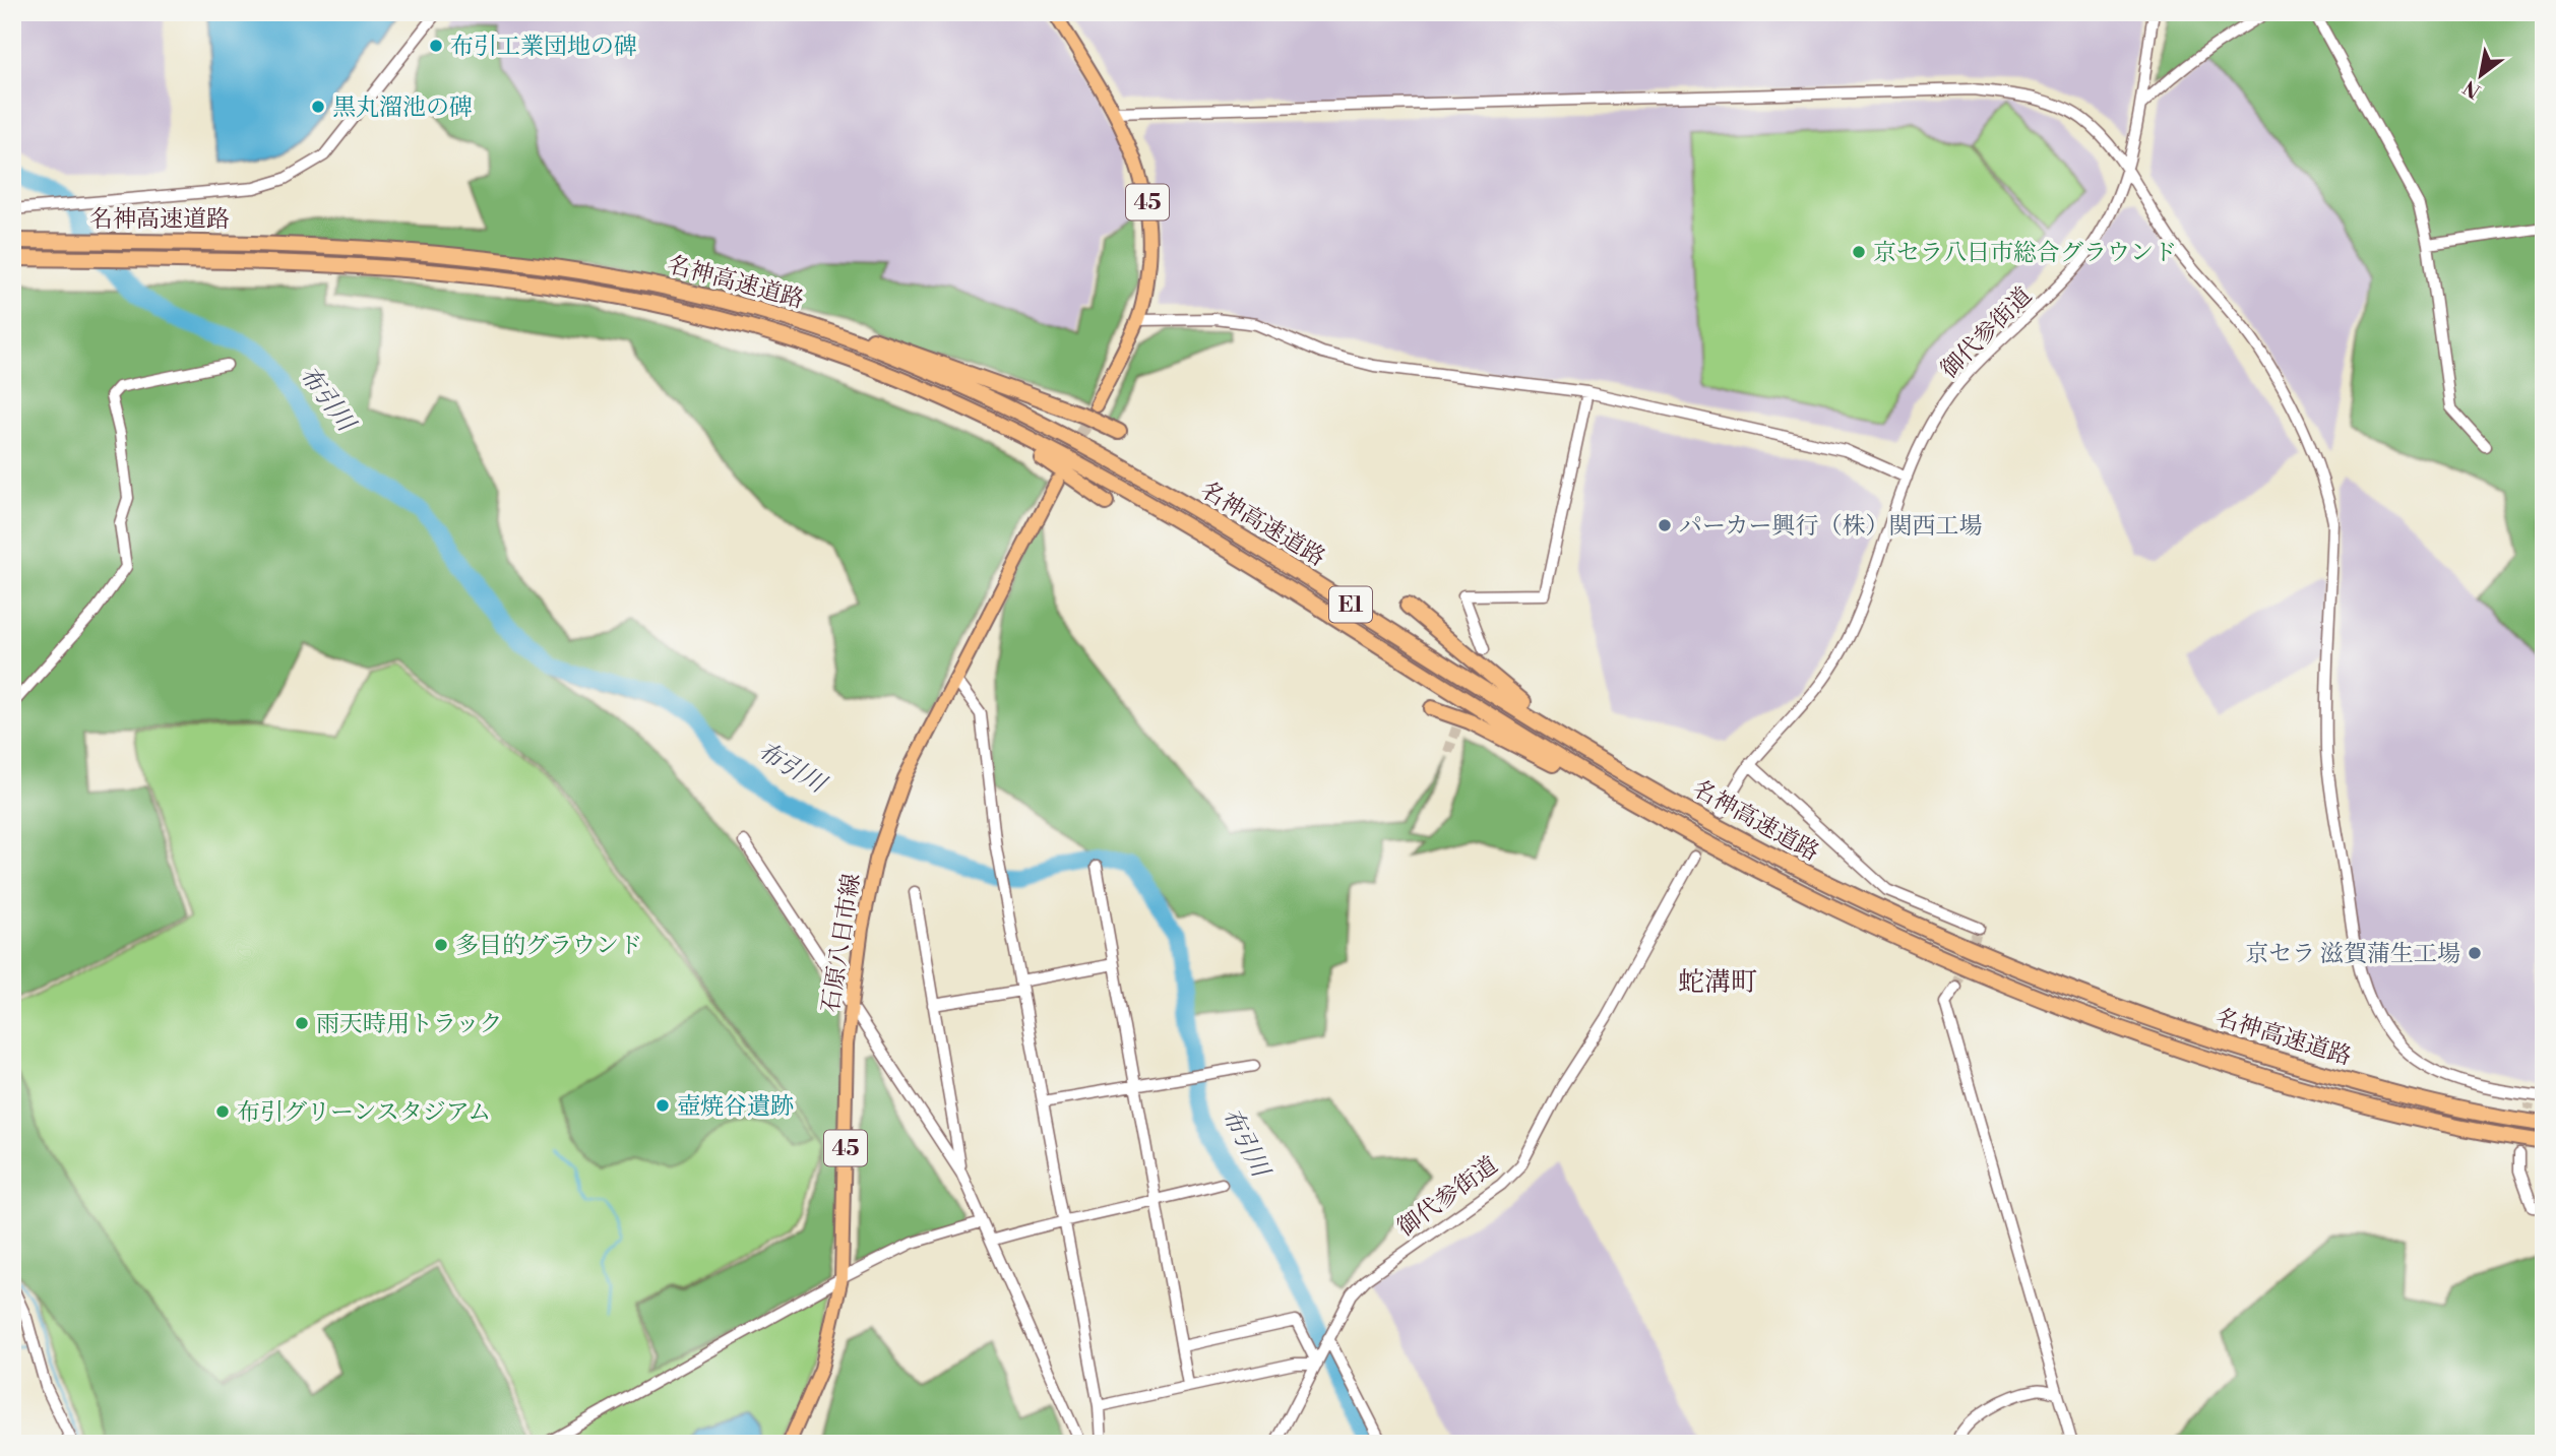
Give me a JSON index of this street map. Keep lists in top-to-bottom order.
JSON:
{
  "streets": {
    "highway": ["名神高速道路", "E1"],
    "main road": ["45", "石原八日市線"],
    "street": ["御代参街道"]
  },
  "districts": ["蛇溝町"],
  "water": ["布引川"],
  "places": [
    "布引工業団地の碑",
    "黒丸溜池の碑",
    "京セラ八日市総合グラウンド",
    "パーカー興行（株）関西工場",
    "多目的グラウンド",
    "京セラ 滋賀蒲生工場",
    "雨天時用トラック",
    "壺焼谷遺跡",
    "布引グリーンスタジアム"
  ],
  "north": "bottom left"
}
